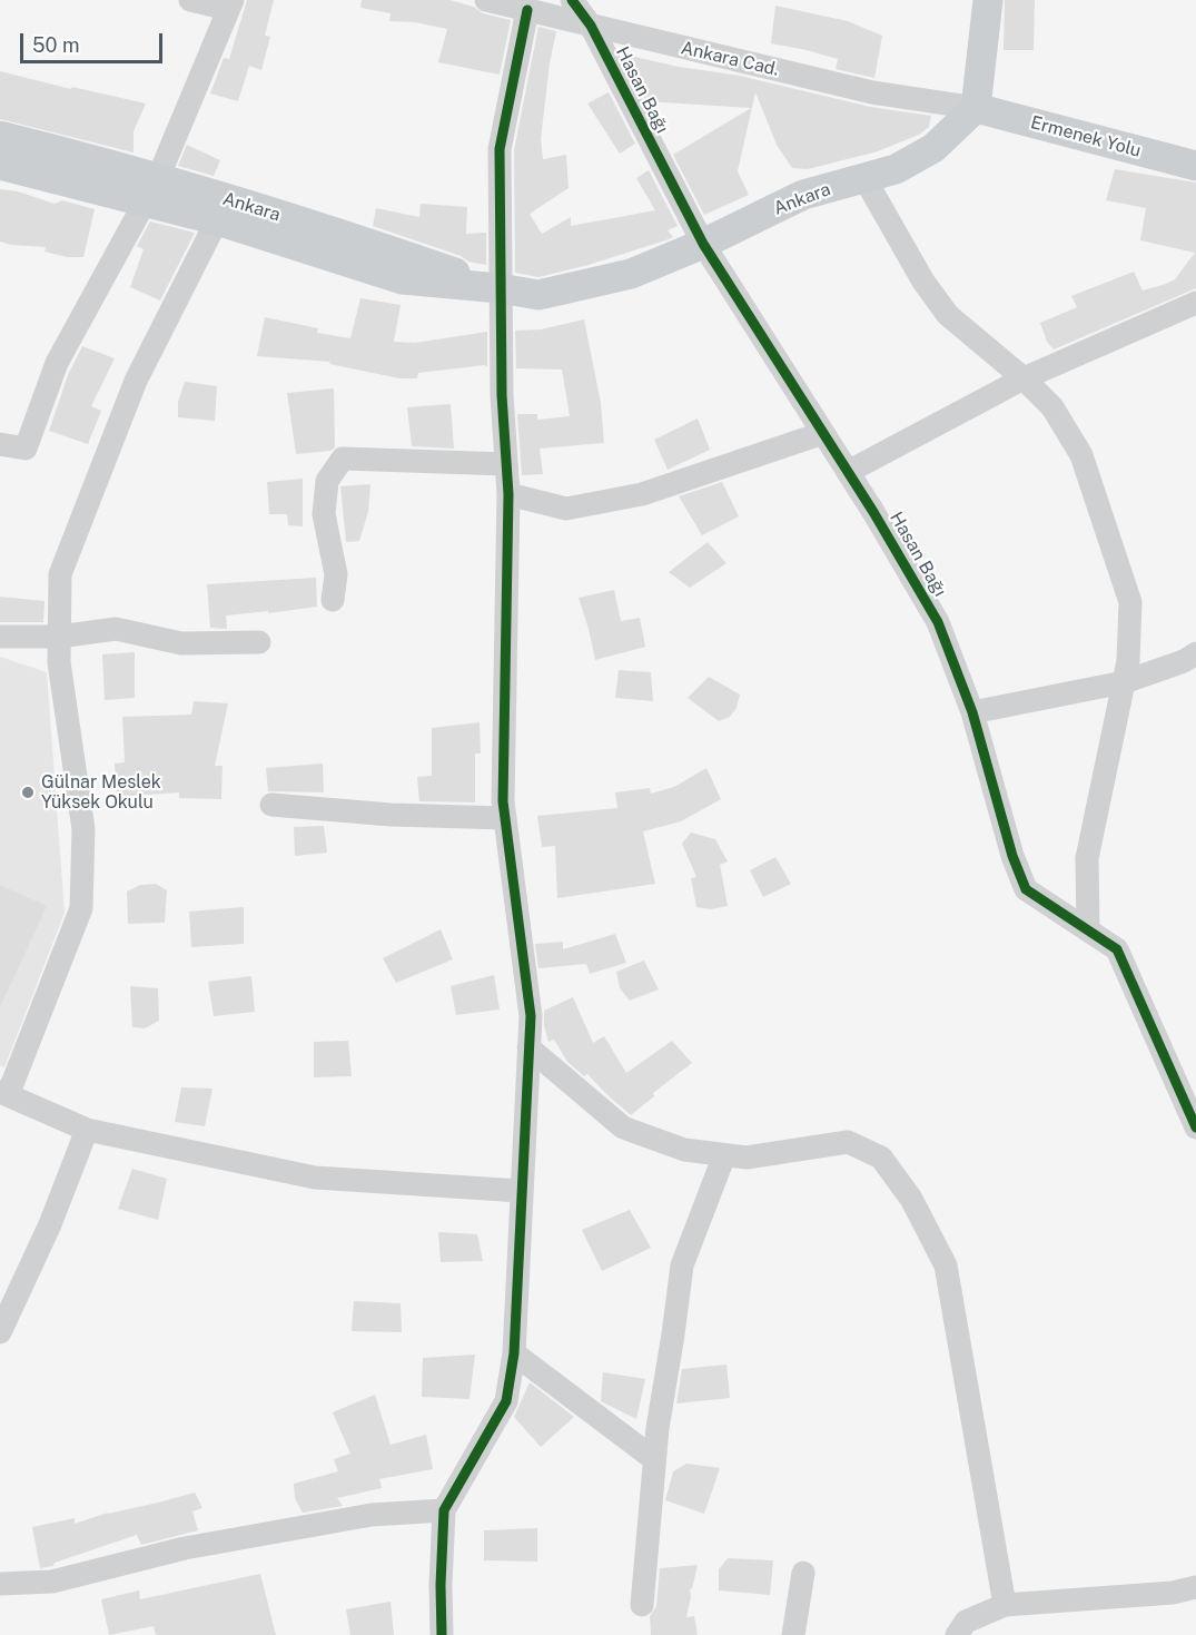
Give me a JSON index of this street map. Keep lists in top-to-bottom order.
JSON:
{
  "streets": {
    "main road": ["Ermenek Yolu", "Ankara"],
    "street": ["Ankara Cad.", "Hasan Bağı"]
  },
  "crossings": [
    ["Ankara Cad.", "Hasan Bağı"],
    ["Ankara Cad.", "Ermenek Yolu"],
    ["Ankara Cad.", "Ankara"],
    ["Hasan Bağı", "Ankara"],
    ["Ermenek Yolu", "Ankara"]
  ],
  "places": ["Gülnar Meslek Yüksek Okulu"],
  "scale_bar": "50 m"
}
